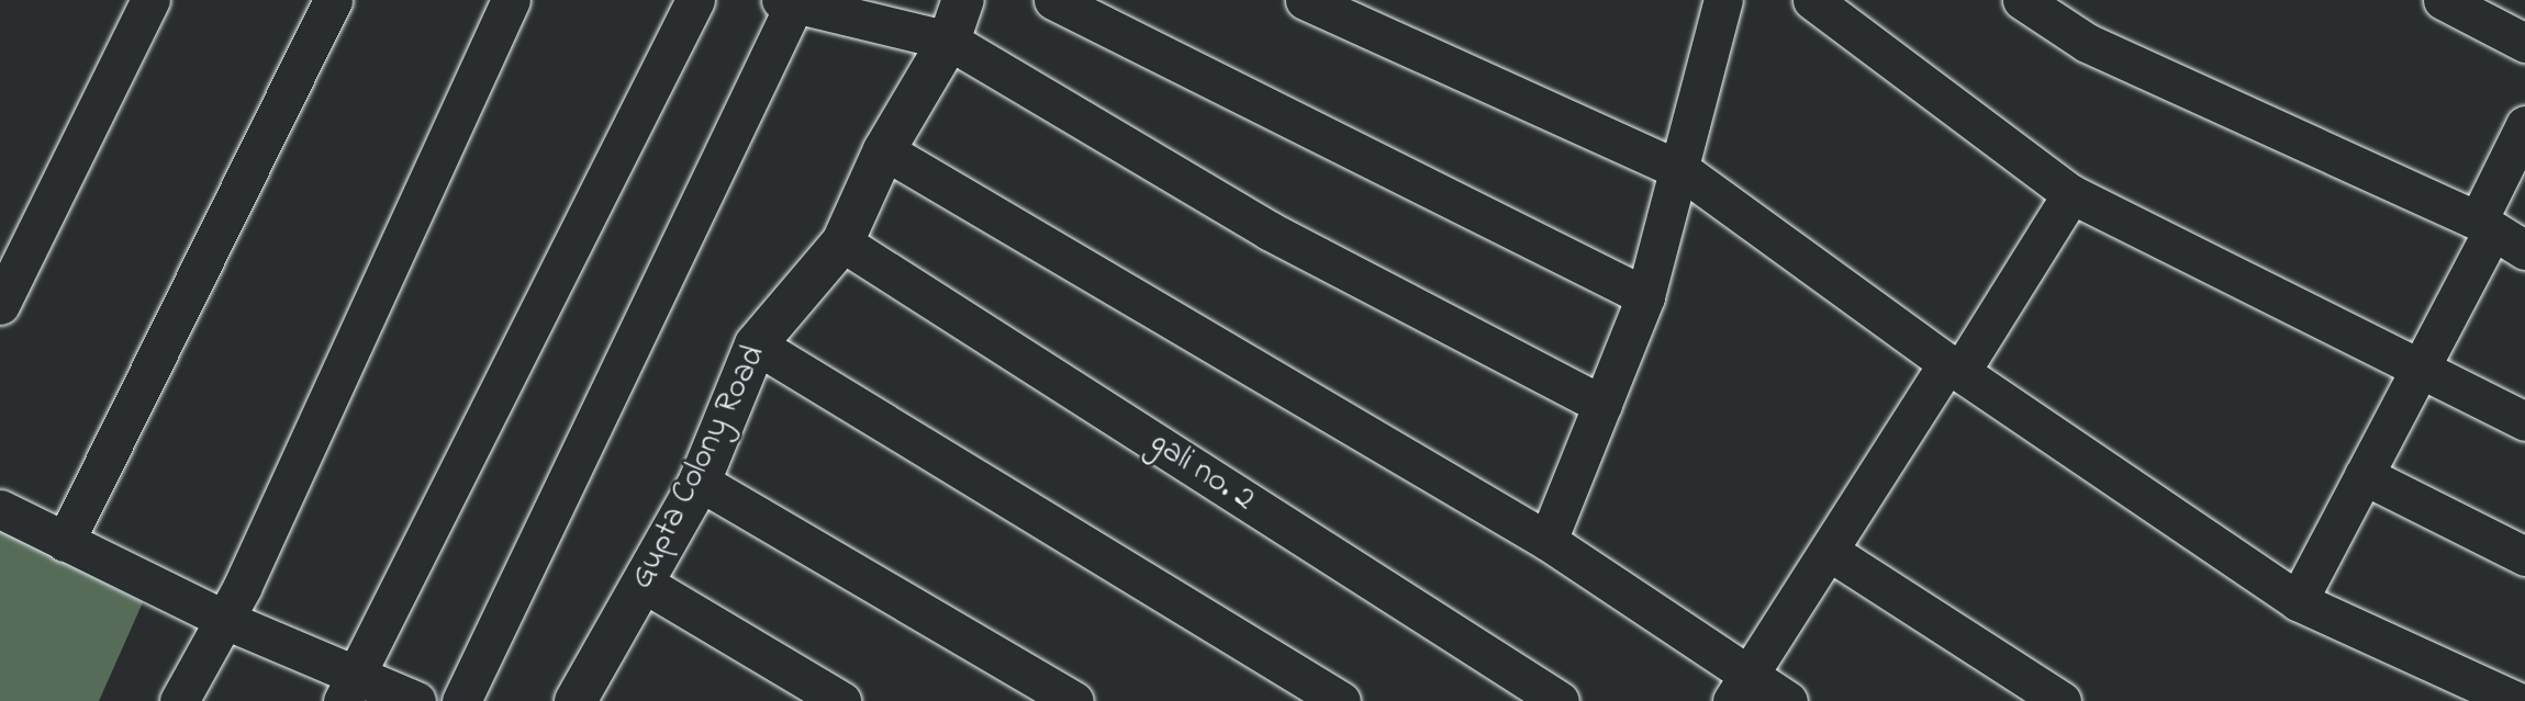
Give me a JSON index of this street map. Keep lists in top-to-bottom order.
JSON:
{
  "streets": {
    "street": ["Gupta Colony Road", "gali no. 2"]
  },
  "crossings": [
    ["Gupta Colony Road", "gali no. 2"]
  ]
}
